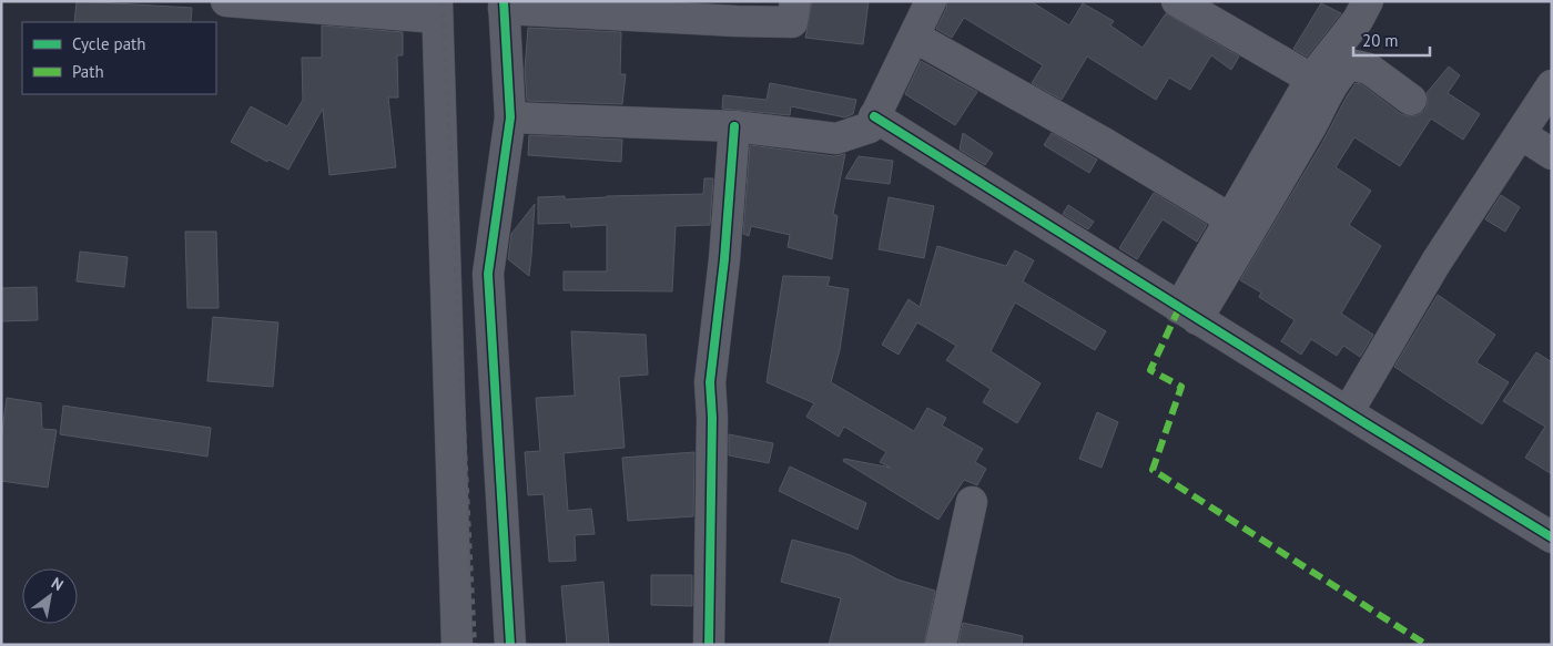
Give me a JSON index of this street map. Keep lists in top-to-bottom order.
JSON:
{
  "legend": ["Cycle path", "Path"],
  "scale_bar": "20 m",
  "north": "top right"
}
